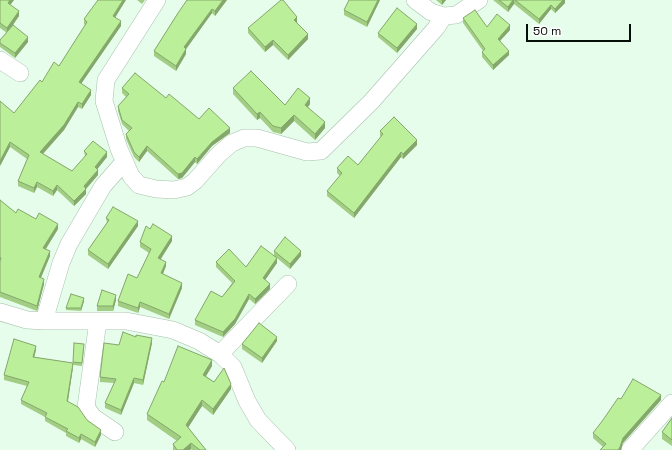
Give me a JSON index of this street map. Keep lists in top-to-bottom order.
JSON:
{
  "scale_bar": "50 m"
}
